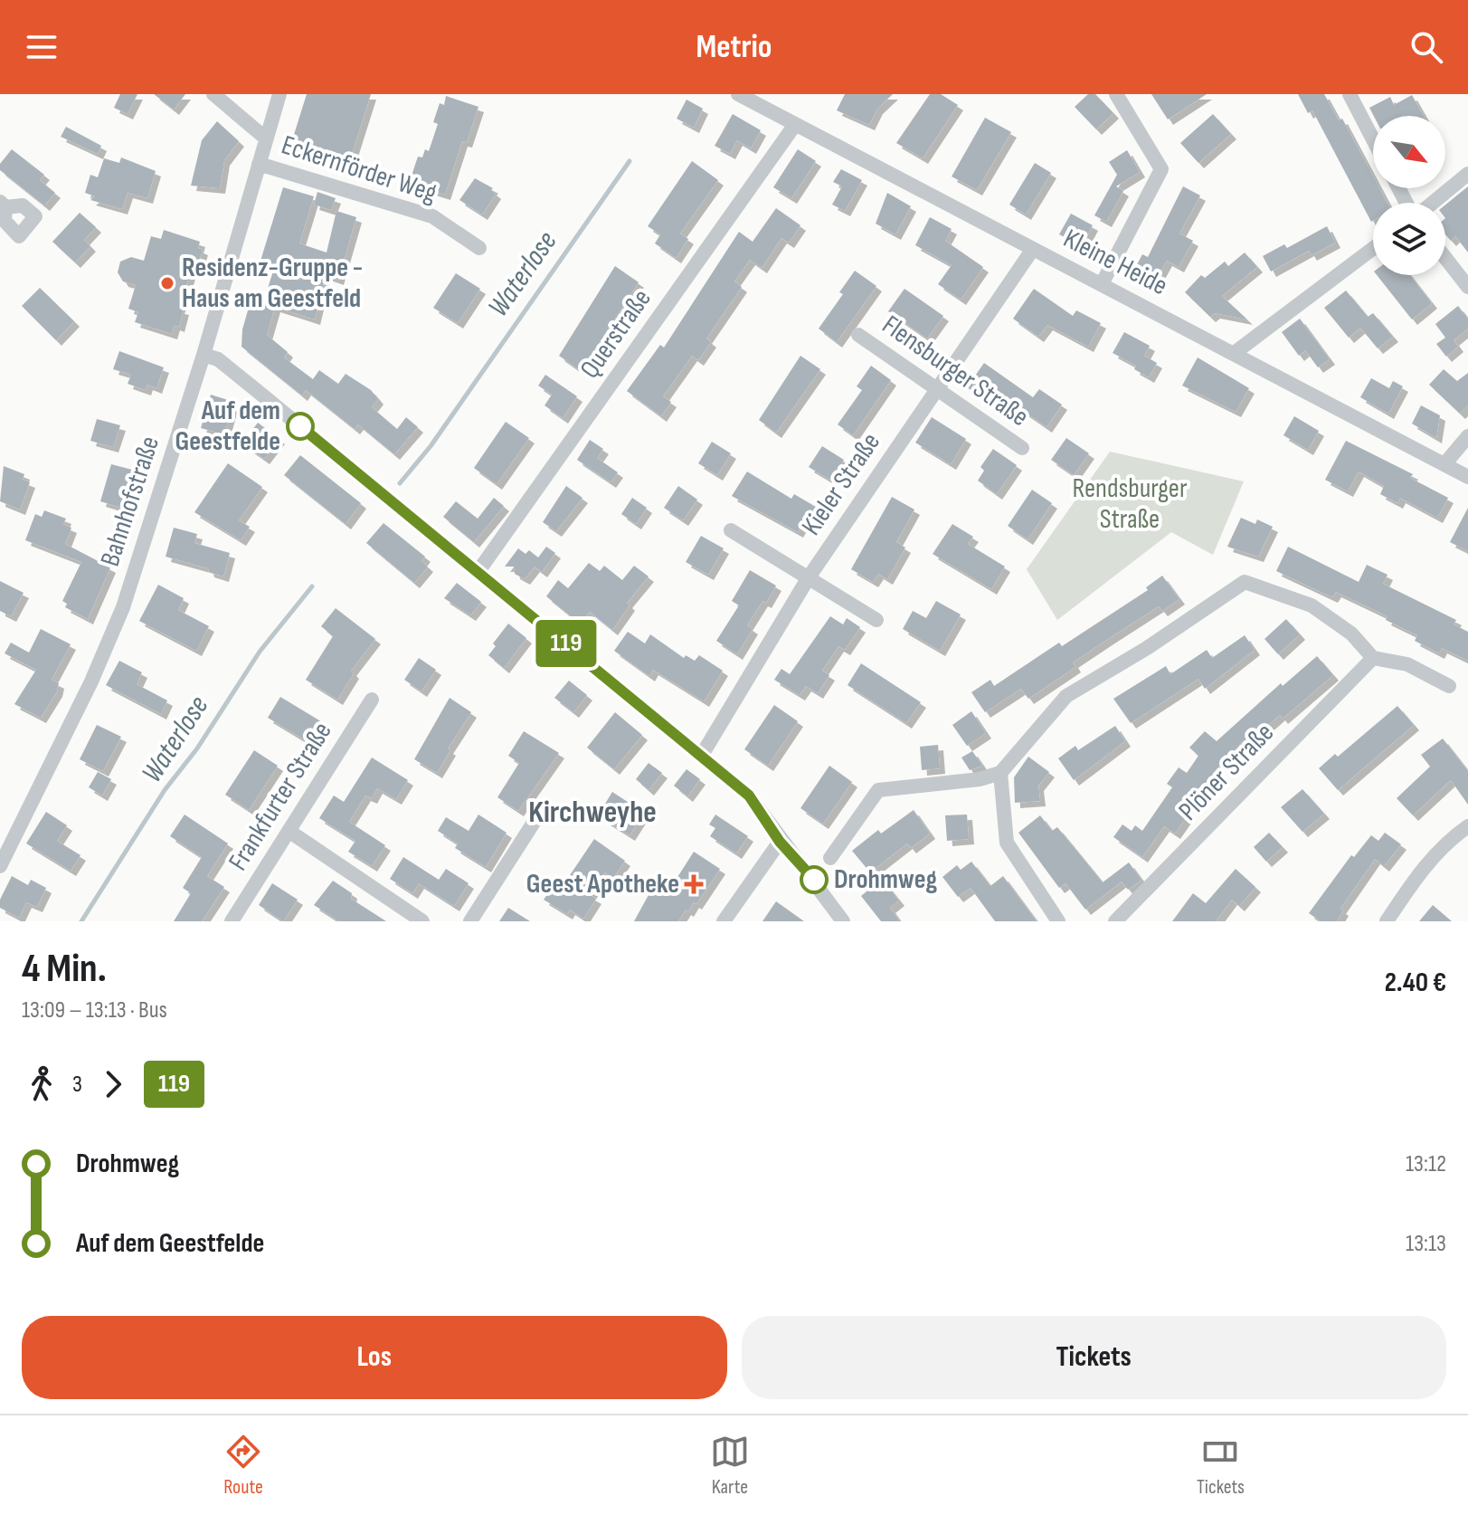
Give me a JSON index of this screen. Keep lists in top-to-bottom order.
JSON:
{
  "streets": {
    "street": [
      "Eckernförder Weg",
      "Kleine Heide",
      "Querstraße",
      "Flensburger Straße",
      "Kieler Straße",
      "Bahnhofstraße",
      "Plöner Straße",
      "Frankfurter Straße"
    ]
  },
  "crossings": [
    ["Eckernförder Weg", "Bahnhofstraße"],
    ["Kleine Heide", "Querstraße"],
    ["Kleine Heide", "Kieler Straße"],
    ["Flensburger Straße", "Kieler Straße"]
  ],
  "districts": ["Kirchweyhe"],
  "water": ["Waterlose"],
  "parks": ["Rendsburger Straße"],
  "places": {
    "other": ["Residenz-Gruppe - Haus am Geestfeld", "Auf dem Geestfelde", "Drohmweg"],
    "health": ["Geest Apotheke"]
  },
  "lines": ["bus line 119"],
  "north": "bottom right",
  "page": {
    "header": "Metrio",
    "on_map": "119",
    "heading": ["4 Min.", "13:09 – 13:13 · Bus", "2.40 €"],
    "legs": ["3", "119"],
    "list": [
      {
        "name": "Drohmweg",
        "value": "13:12"
      },
      {
        "name": "Auf dem Geestfelde",
        "value": "13:13"
      }
    ],
    "buttons": ["Los", "Tickets"],
    "tabs": ["Route", "Karte", "Tickets"]
  }
}
